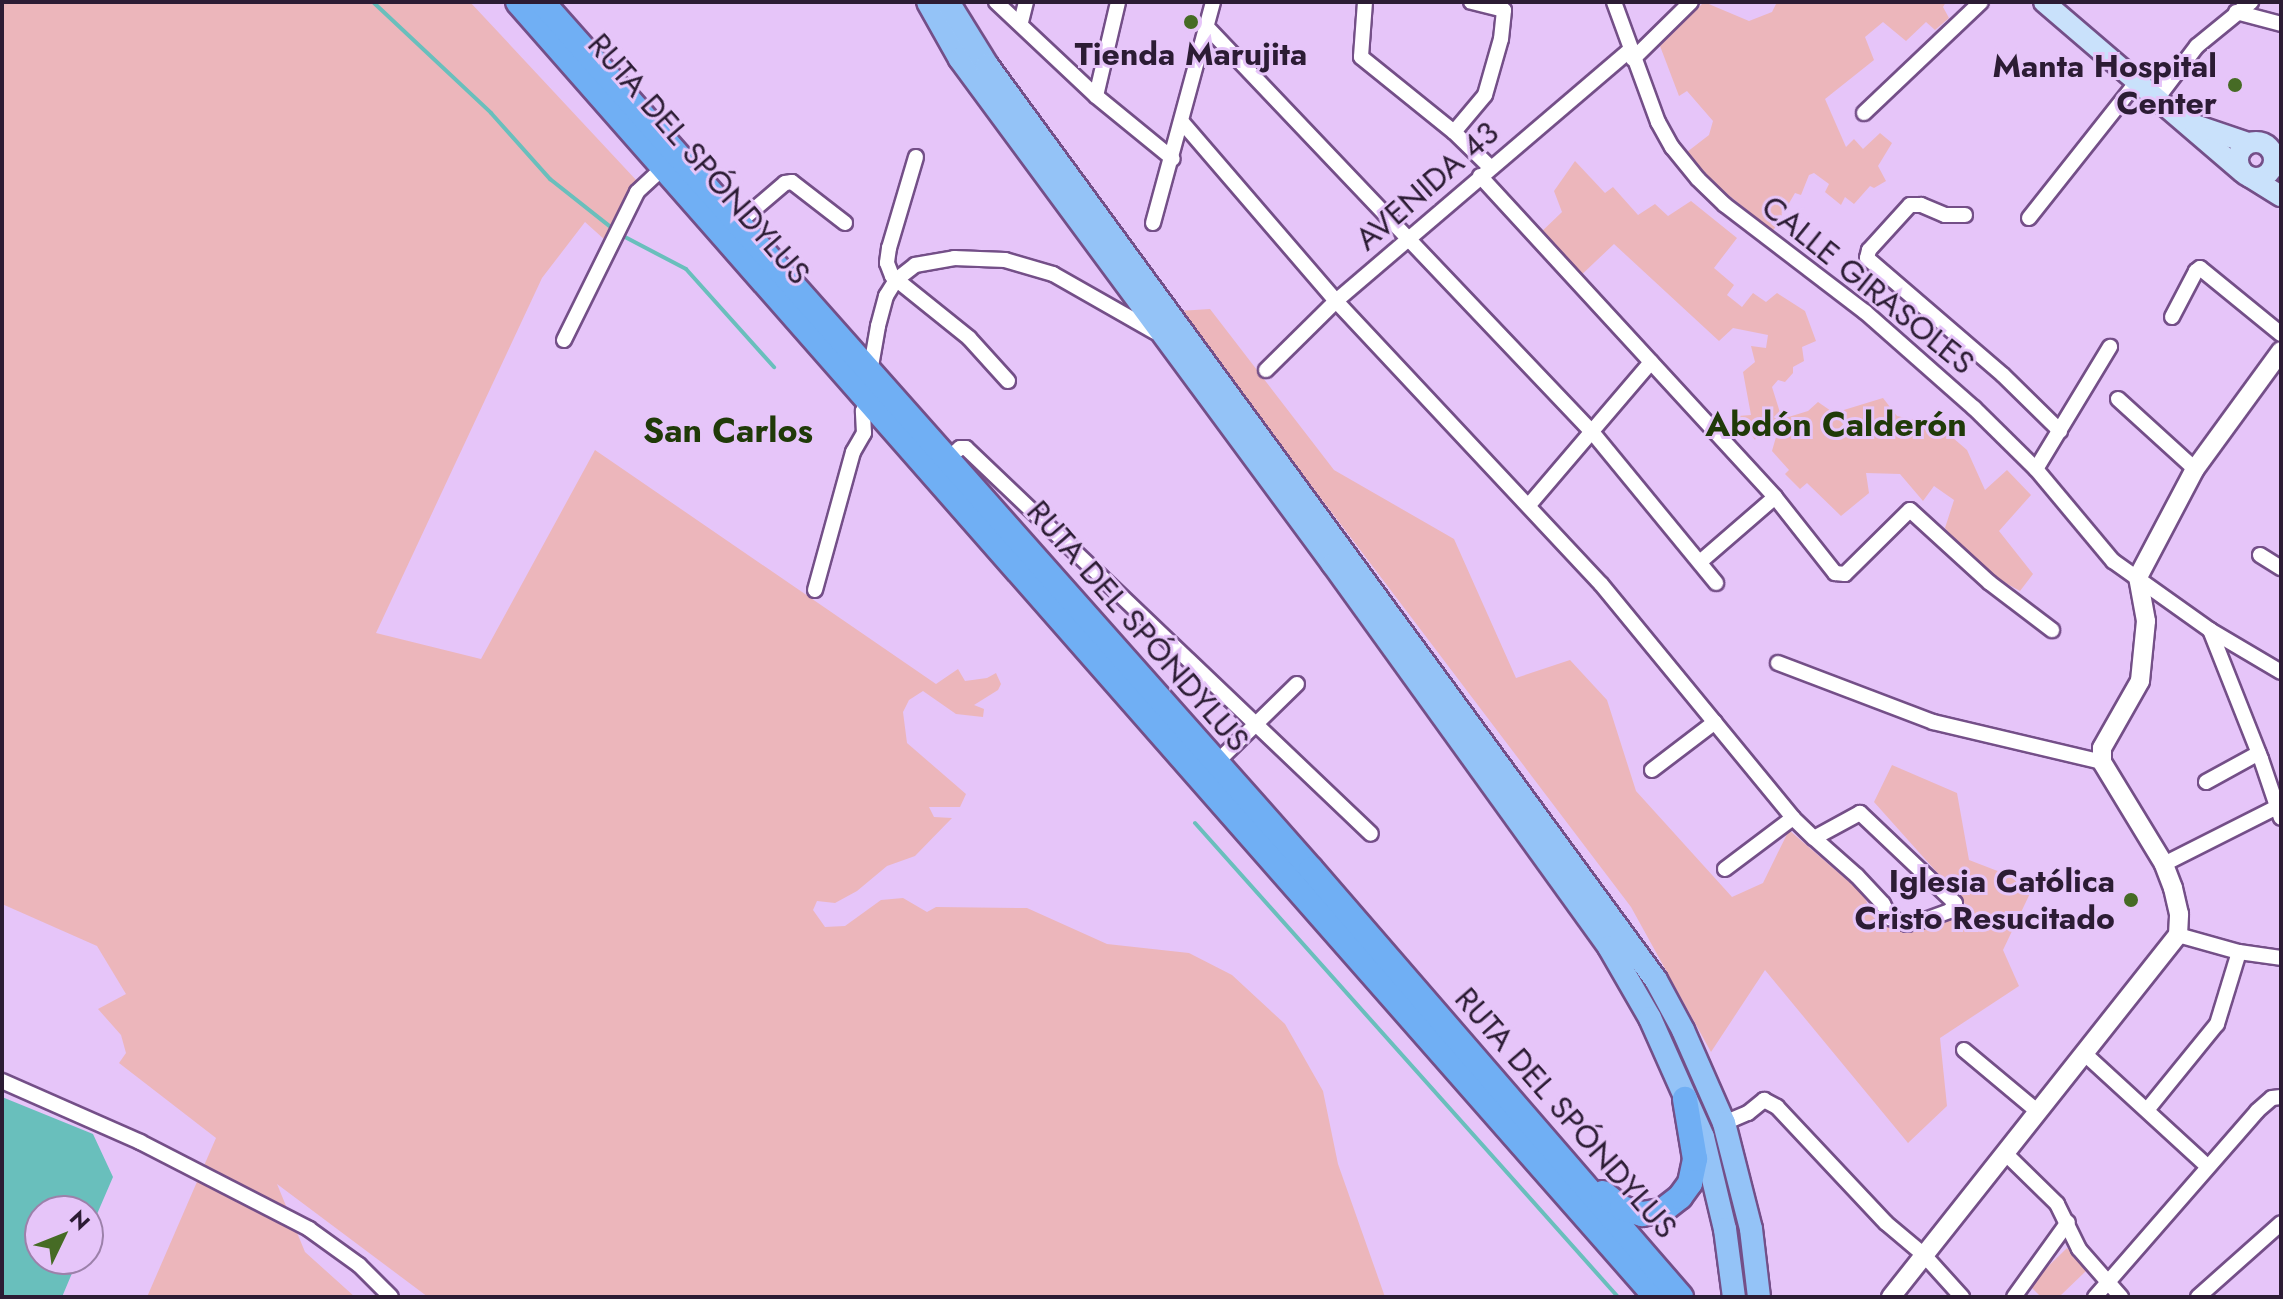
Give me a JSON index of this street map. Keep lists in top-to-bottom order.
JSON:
{
  "streets": {
    "highway": ["RUTA DEL SPÓNDYLUS"],
    "street": ["AVENIDA 43", "CALLE GIRASOLES"]
  },
  "crossings": [
    ["AVENIDA 43", "CALLE GIRASOLES"]
  ],
  "districts": ["Abdón Calderón", "San Carlos"],
  "places": ["Tienda Marujita", "Manta Hospital Center", "Iglesia Católica Cristo Resucitado"],
  "north": "top right"
}
